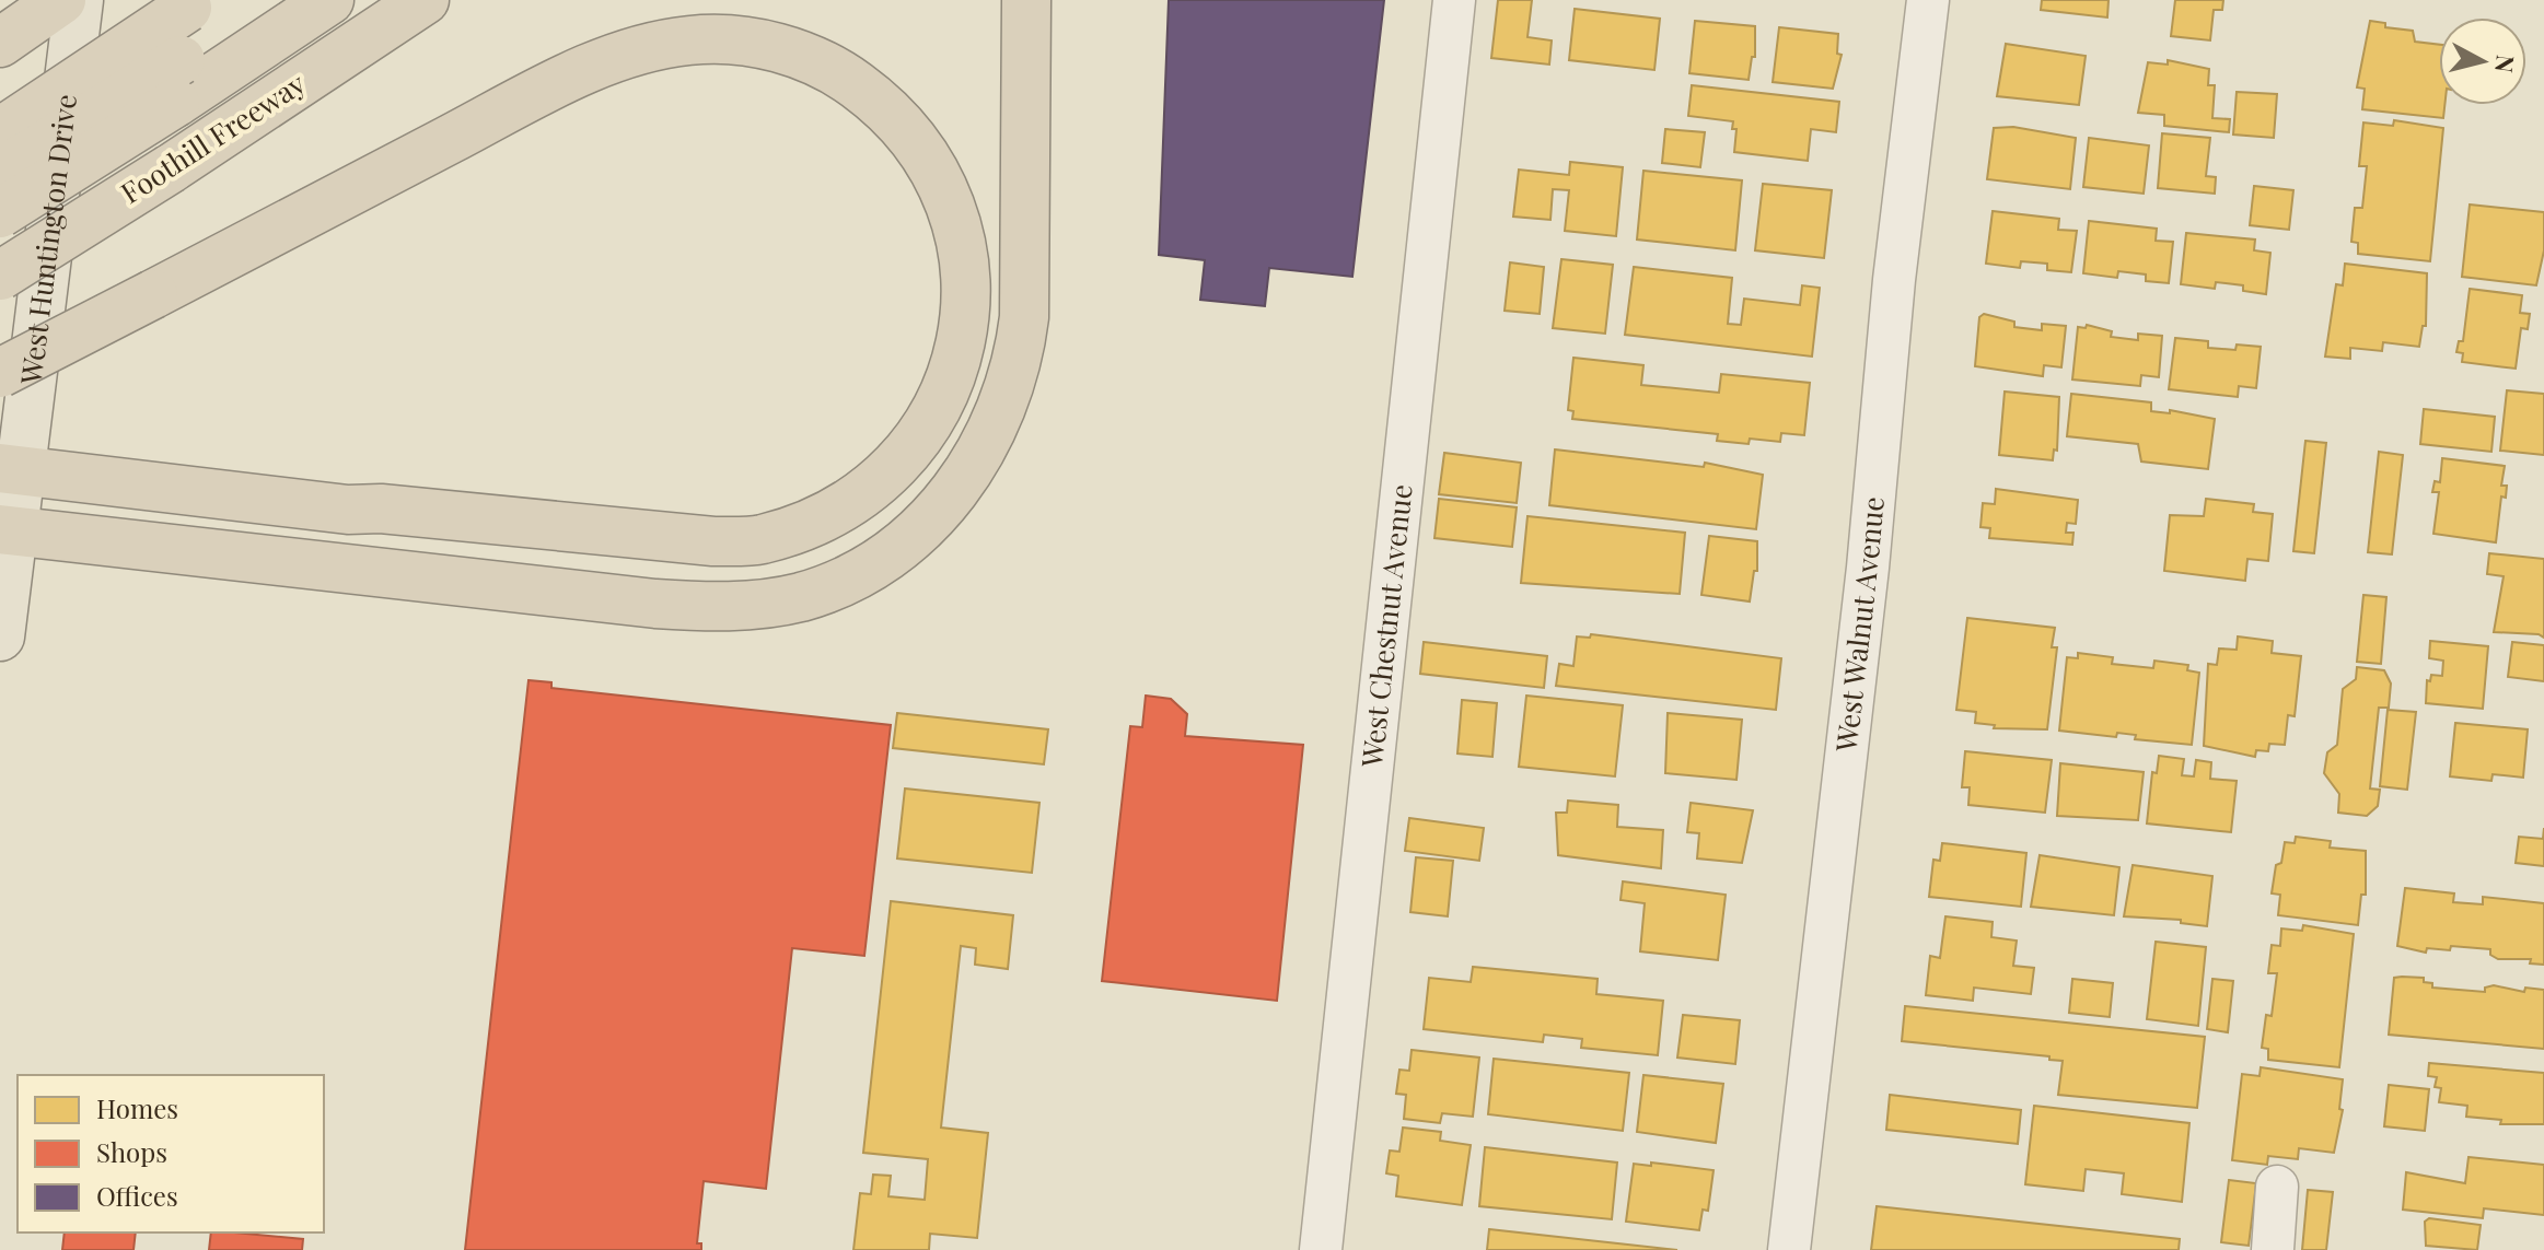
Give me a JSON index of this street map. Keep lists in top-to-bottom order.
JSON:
{
  "streets": {
    "highway": ["Foothill Freeway"],
    "main road": ["West Huntington Drive"],
    "street": ["West Chestnut Avenue", "West Walnut Avenue"]
  },
  "legend": ["Homes", "Shops", "Offices"],
  "north": "right"
}
